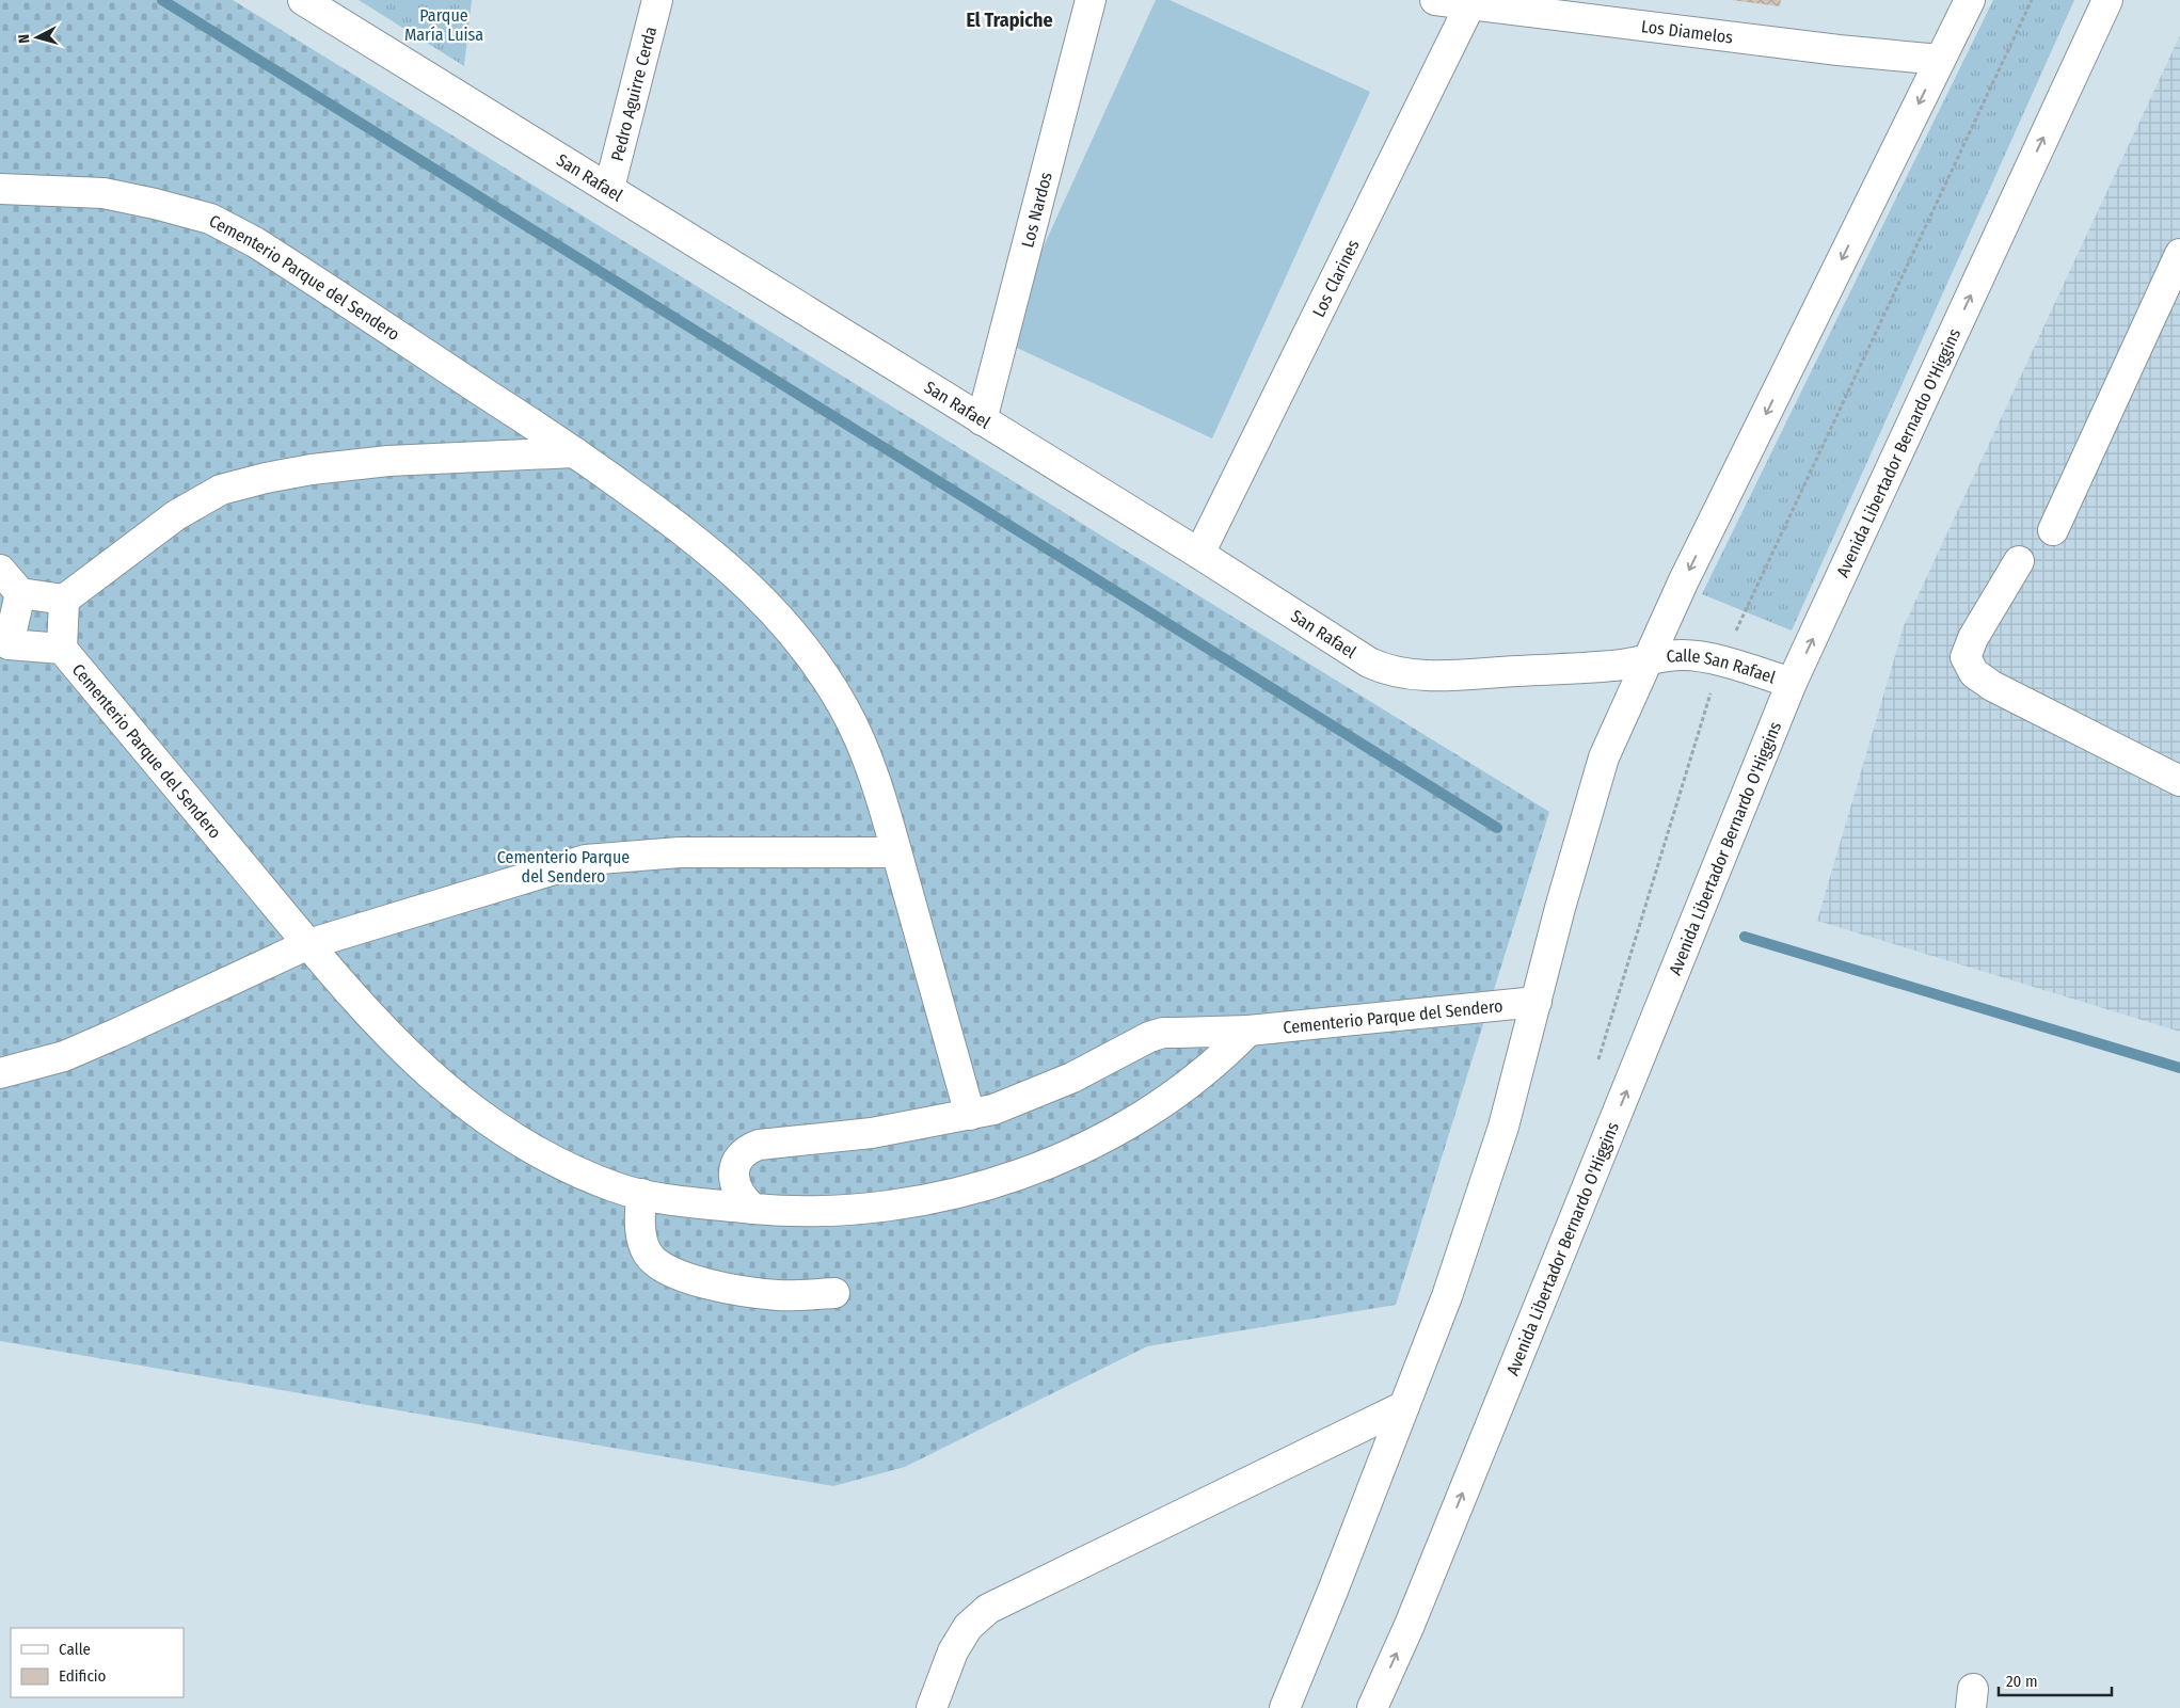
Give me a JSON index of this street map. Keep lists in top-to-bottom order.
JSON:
{
  "streets": {
    "main road": [
      "Los Diamelos",
      "Pedro Aguirre Cerda",
      "San Rafael",
      "Los Nardos",
      "Cementerio Parque del Sendero",
      "Los Clarines",
      "Avenida Libertador Bernardo O'Higgins",
      "Calle San Rafael"
    ]
  },
  "crossings": [
    ["Los Diamelos", "Los Clarines"],
    ["Pedro Aguirre Cerda", "San Rafael"],
    ["San Rafael", "Los Nardos"],
    ["San Rafael", "Los Clarines"],
    ["San Rafael", "Calle San Rafael"],
    ["Avenida Libertador Bernardo O'Higgins", "Calle San Rafael"]
  ],
  "districts": ["El Trapiche"],
  "parks": ["Parque María Luisa", "Cementerio Parque del Sendero"],
  "legend": ["Calle", "Edificio"],
  "scale_bar": "20 m",
  "north": "left"
}
